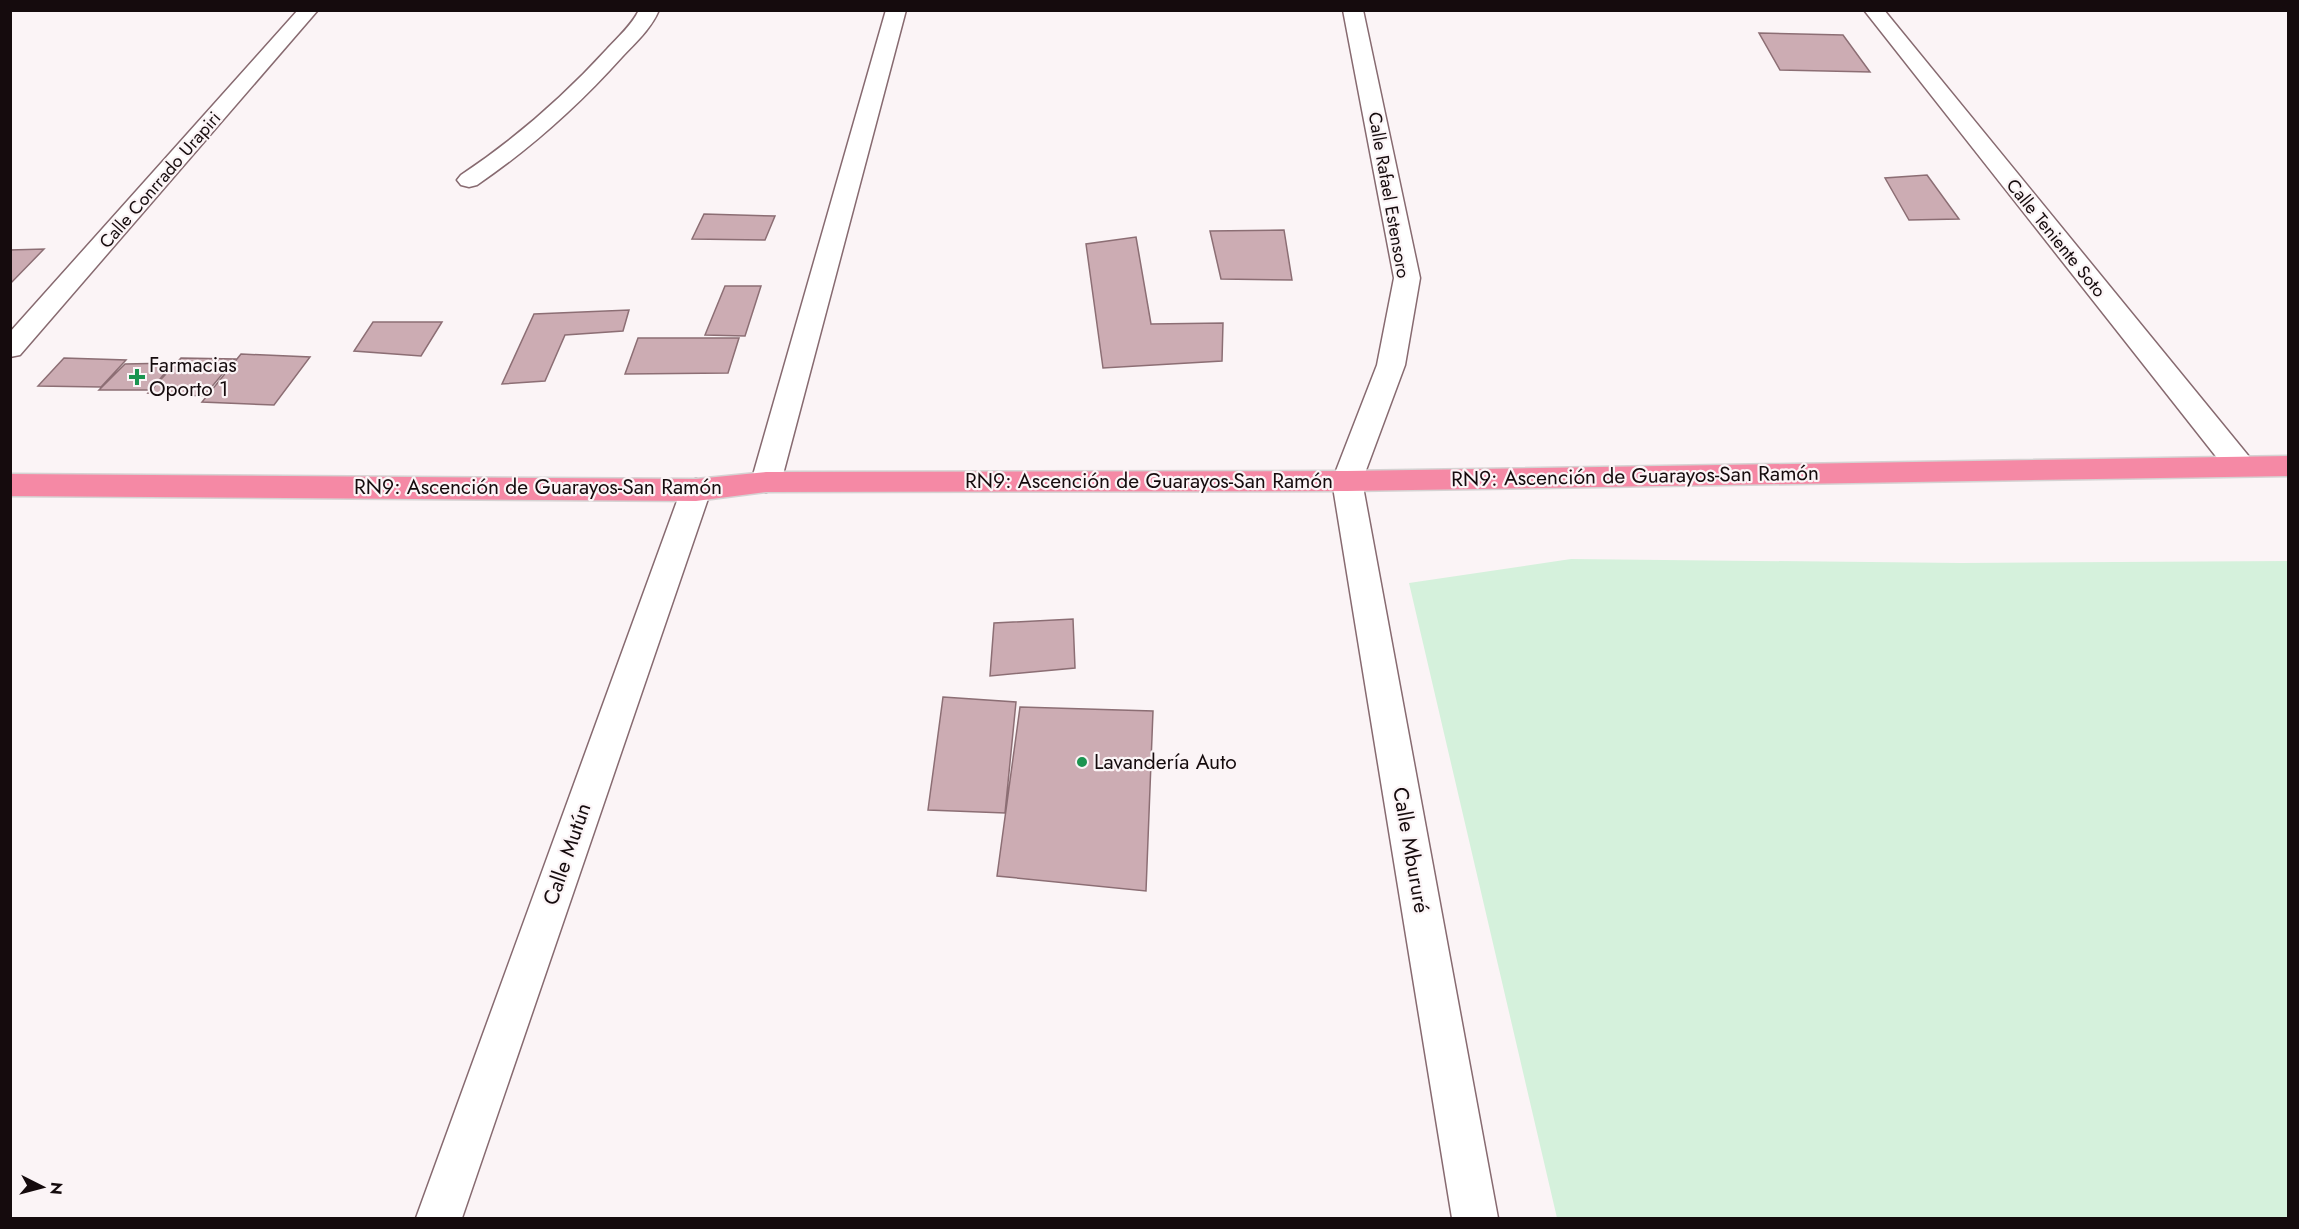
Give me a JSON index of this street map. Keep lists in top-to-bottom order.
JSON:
{
  "streets": {
    "highway": ["RN9: Ascención de Guarayos-San Ramón"],
    "street": [
      "Calle Conrrado Urapiri",
      "Calle Rafael Estensoro",
      "Calle Teniente Soto",
      "Calle Mbururé",
      "Calle Mutún"
    ]
  },
  "crossings": [
    ["Calle Rafael Estensoro", "RN9: Ascención de Guarayos-San Ramón"],
    ["Calle Rafael Estensoro", "Calle Mbururé"],
    ["Calle Teniente Soto", "RN9: Ascención de Guarayos-San Ramón"],
    ["RN9: Ascención de Guarayos-San Ramón", "Calle Mbururé"],
    ["RN9: Ascención de Guarayos-San Ramón", "Calle Mutún"]
  ],
  "places": {
    "health": ["Farmacias Oporto 1"],
    "other": ["Lavandería Auto"]
  },
  "north": "right"
}
